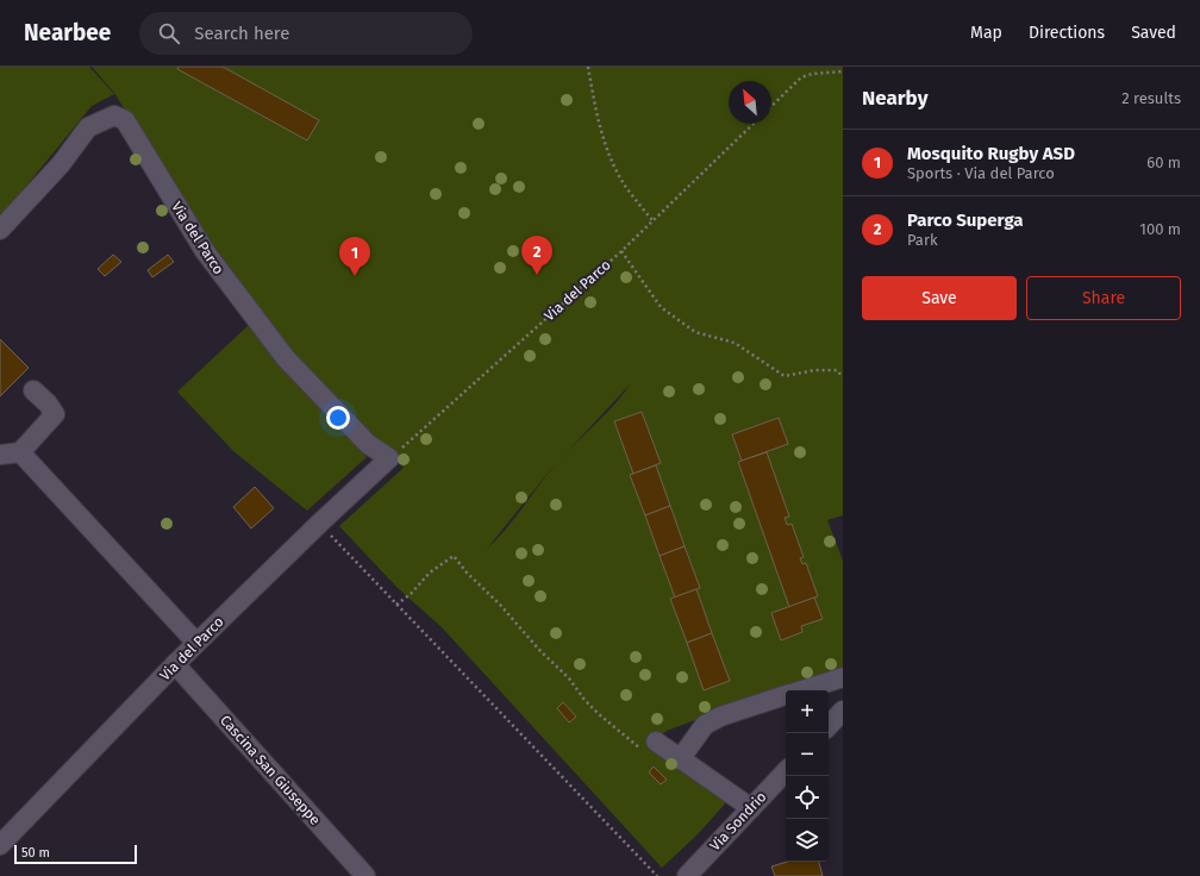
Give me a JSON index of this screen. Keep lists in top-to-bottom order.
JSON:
{
  "streets": {
    "street": ["Via del Parco", "Cascina San Giuseppe", "Via Sondrio"]
  },
  "crossings": [
    ["Via del Parco", "Cascina San Giuseppe"]
  ],
  "scale_bar": "50 m",
  "north": "top left",
  "page": {
    "header": "Nearbee",
    "search": "Search here",
    "nav": ["Map", "Directions", "Saved"],
    "heading": ["Nearby", "2 results"],
    "list": [
      {
        "mark": "1",
        "name": "Mosquito Rugby ASD",
        "note": "Sports · Via del Parco",
        "value": "60 m"
      },
      {
        "mark": "2",
        "name": "Parco Superga",
        "note": "Park",
        "value": "100 m"
      }
    ],
    "pins": ["2", "1"],
    "buttons": ["Save", "Share"],
    "map_buttons": ["+", "−"],
    "scale": "50 m"
  }
}
